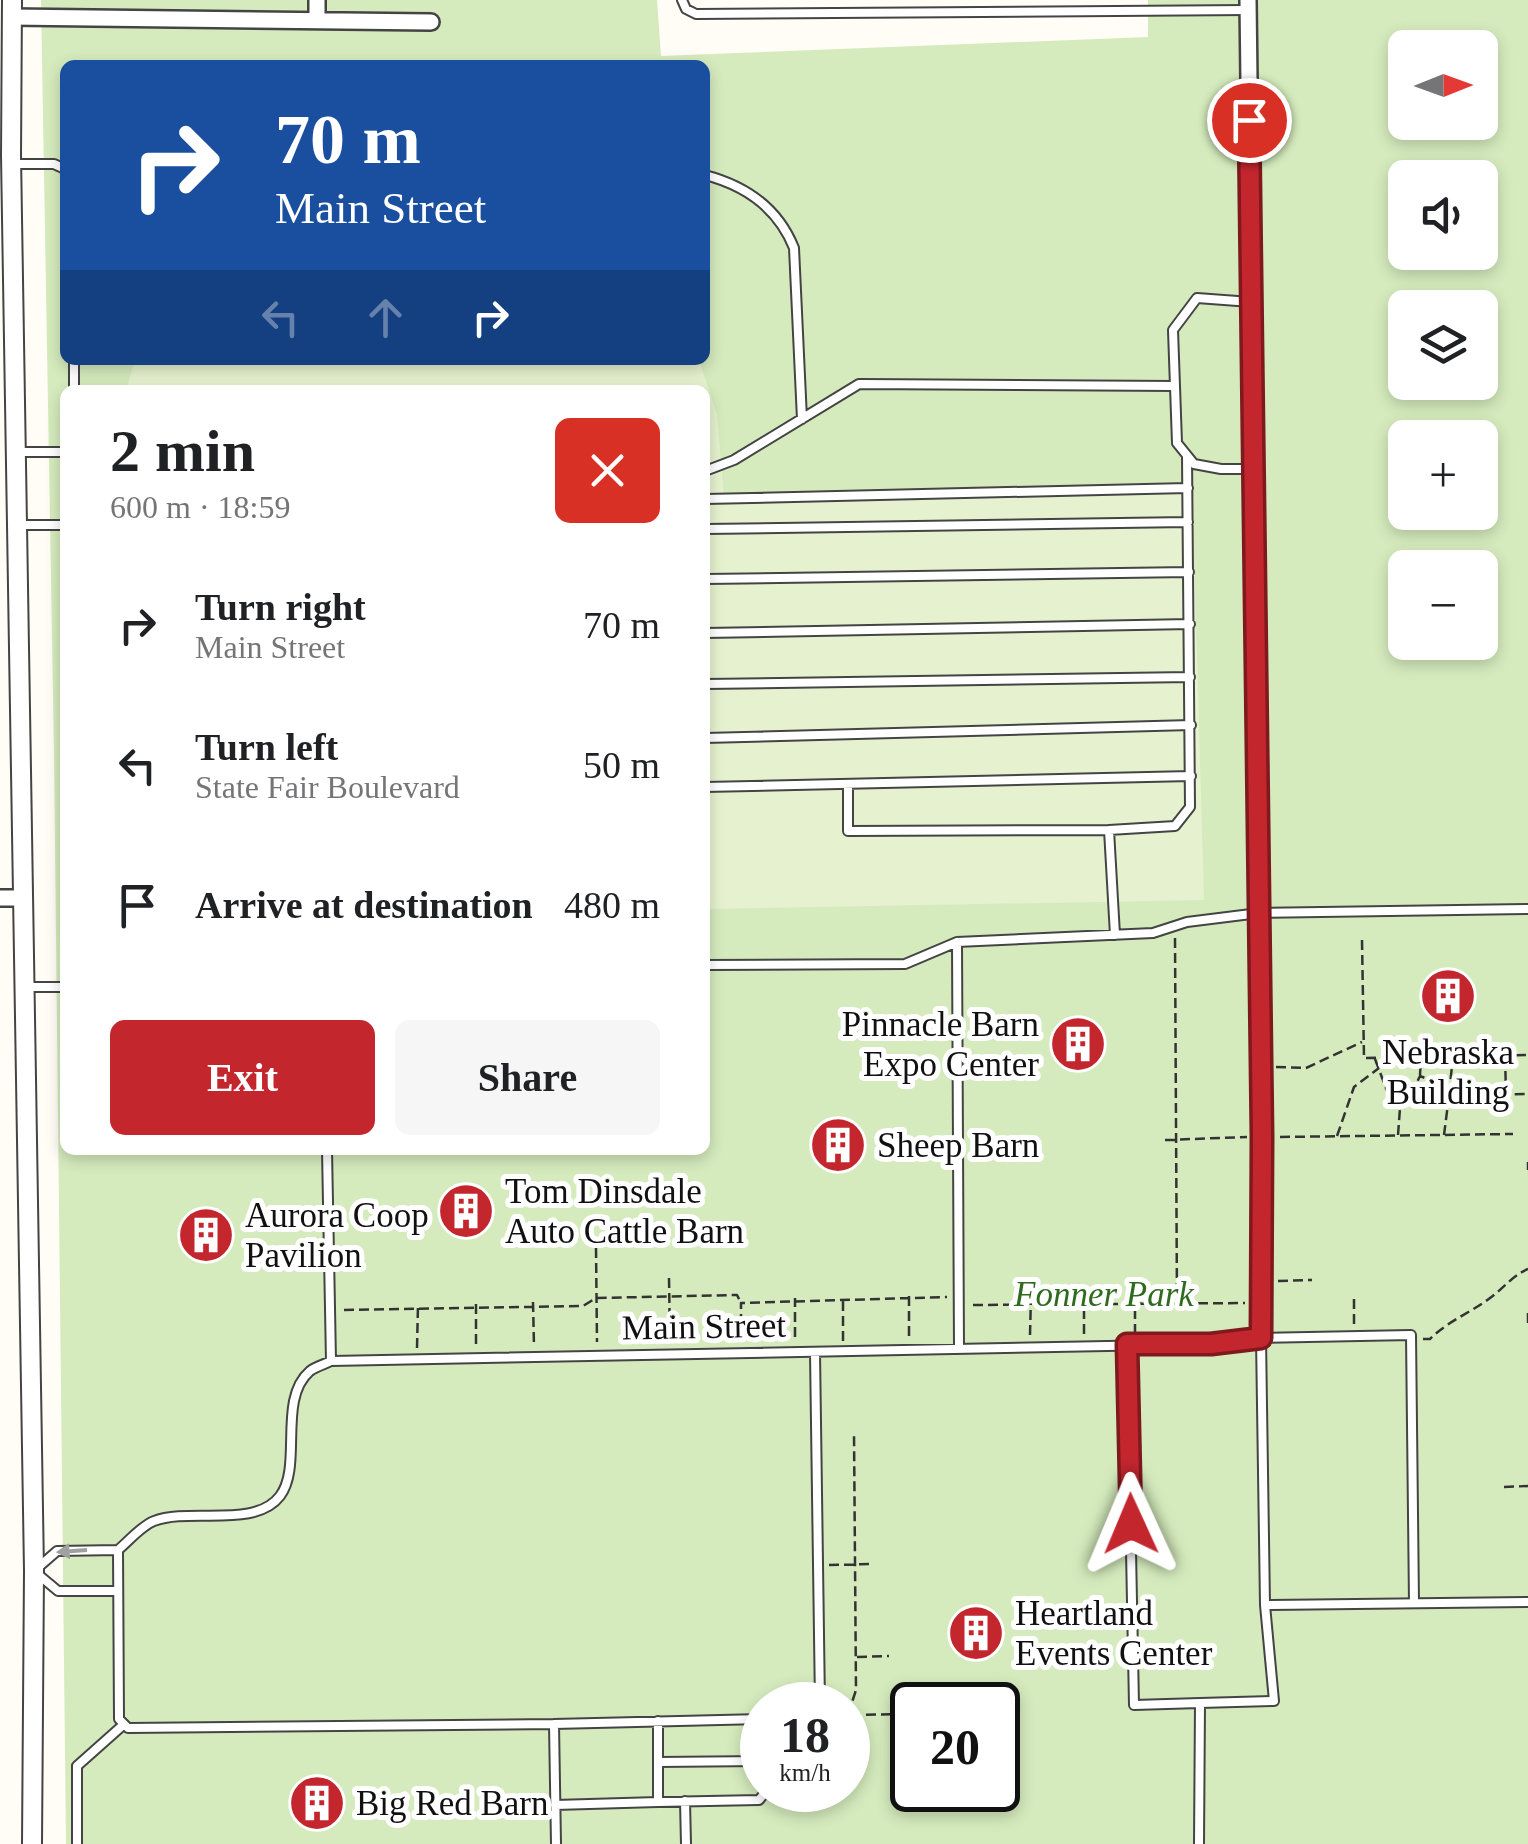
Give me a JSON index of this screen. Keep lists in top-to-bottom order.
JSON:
{
  "streets": {
    "lane": ["Main Street"]
  },
  "parks": ["Fonner Park"],
  "places": {
    "building": [
      "Nebraska Building",
      "Pinnacle Barn Expo Center",
      "Sheep Barn",
      "Tom Dinsdale Auto Cattle Barn",
      "Aurora Coop Pavilion",
      "Heartland Events Center",
      "Big Red Barn"
    ]
  },
  "north": "right",
  "page": {
    "map_buttons": ["+", "−"],
    "turn": ["70 m", "Main Street"],
    "heading": ["2 min", "600 m · 18:59"],
    "list": [
      {
        "name": "Turn right",
        "note": "Main Street",
        "value": "70 m"
      },
      {
        "name": "Turn left",
        "note": "State Fair Boulevard",
        "value": "50 m"
      },
      {
        "name": "Arrive at destination",
        "value": "480 m"
      }
    ],
    "buttons": ["Exit", "Share"],
    "speed": "18 km/h",
    "limit": "20"
  }
}
